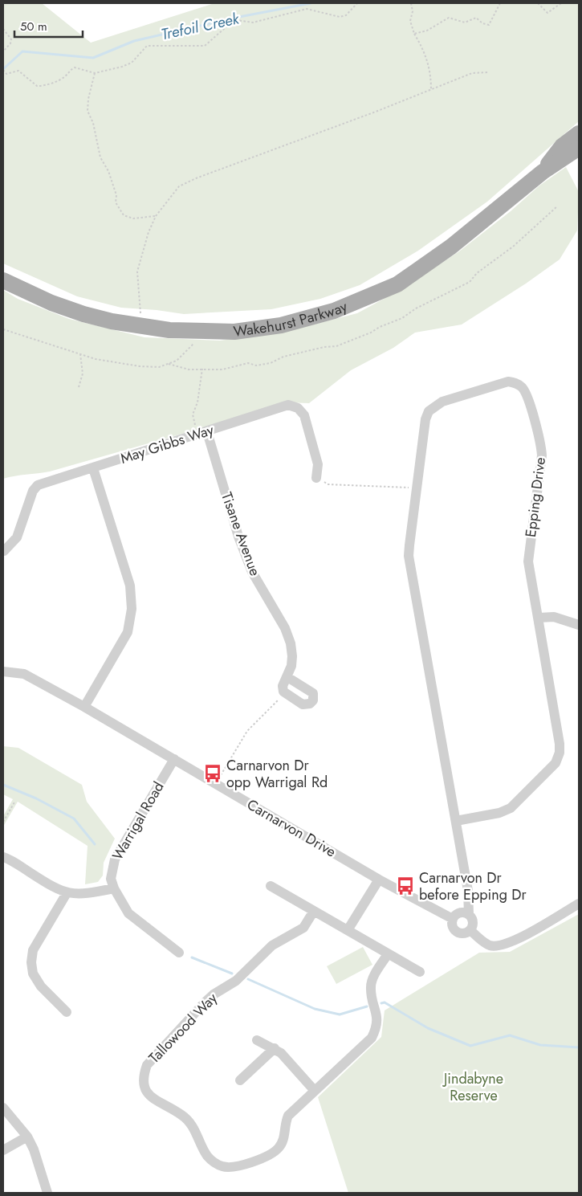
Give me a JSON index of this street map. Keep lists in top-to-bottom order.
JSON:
{
  "streets": {
    "main road": ["Wakehurst Parkway"],
    "street": [
      "May Gibbs Way",
      "Epping Drive",
      "Tisane Avenue",
      "Warrigal Road",
      "Carnarvon Drive",
      "Tallowood Way"
    ]
  },
  "crossings": [
    ["May Gibbs Way", "Tisane Avenue"],
    ["Epping Drive", "Carnarvon Drive"],
    ["Warrigal Road", "Carnarvon Drive"]
  ],
  "water": ["Trefoil Creek"],
  "parks": ["Jindabyne Reserve"],
  "places": {
    "bus stop": ["Carnarvon Dr opp Warrigal Rd", "Carnarvon Dr before Epping Dr"]
  },
  "scale_bar": "50 m"
}
